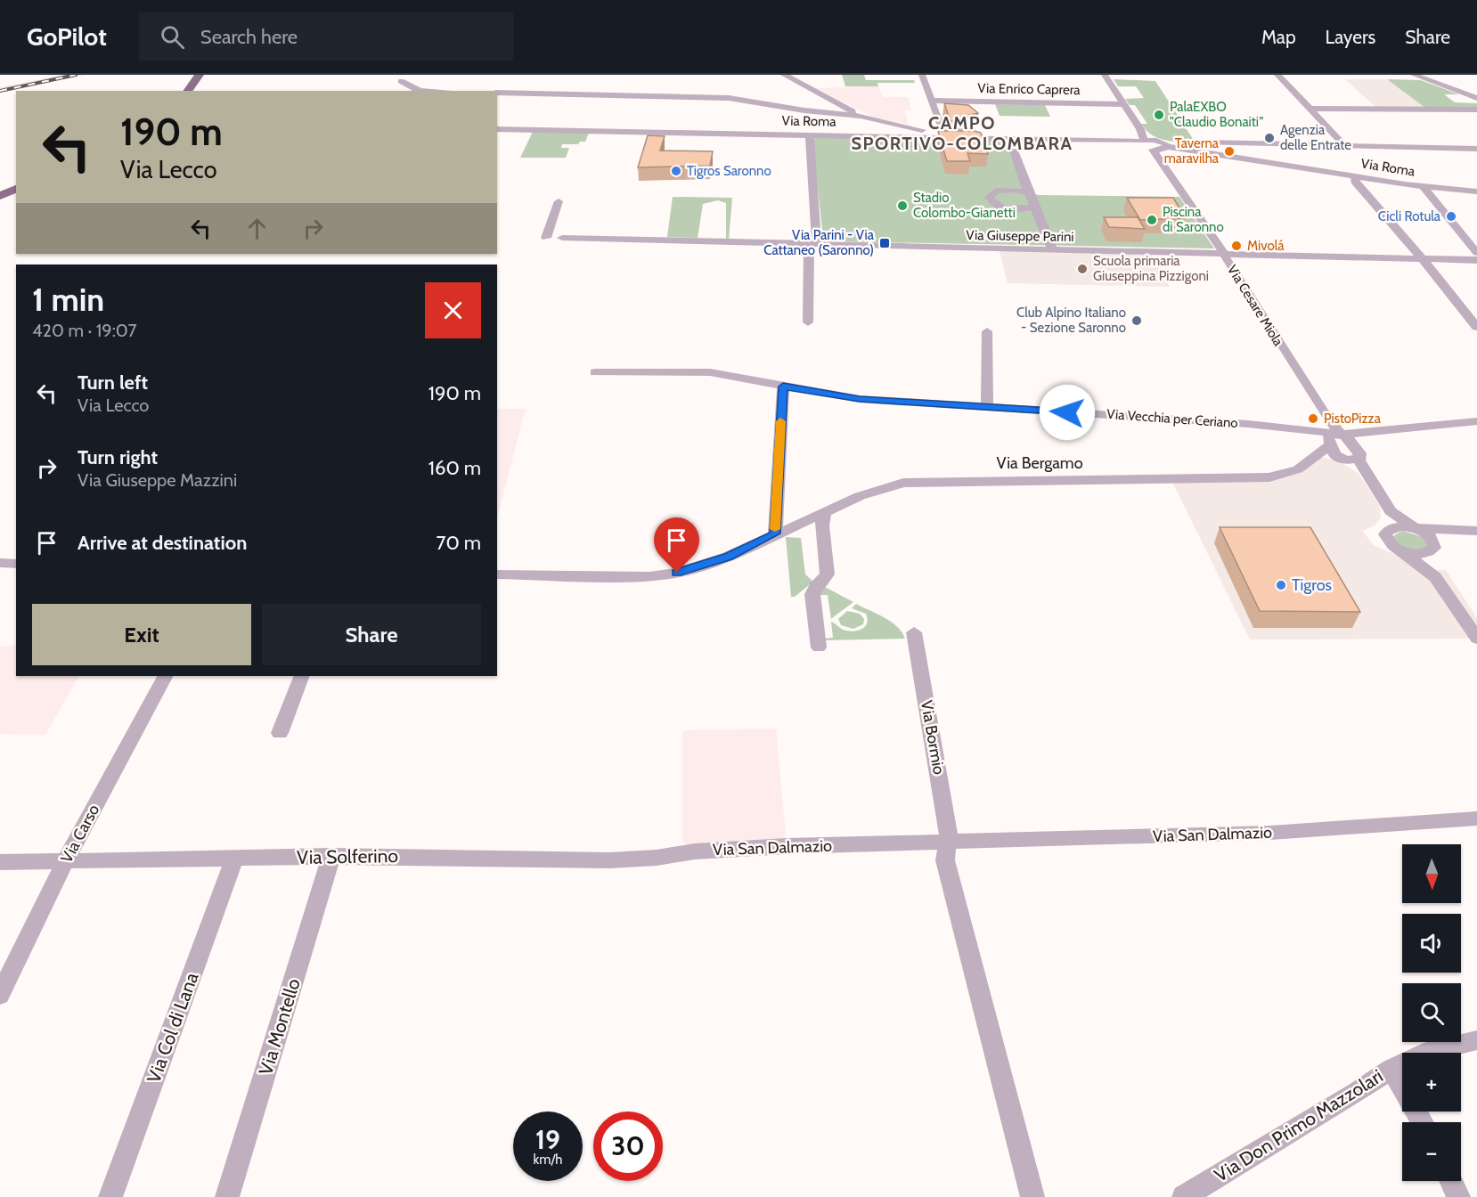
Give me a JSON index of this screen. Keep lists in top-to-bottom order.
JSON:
{
  "streets": {
    "street": [
      "Via Enrico Caprera",
      "Via Roma",
      "Via Giuseppe Parini",
      "Via Cesare Miola",
      "Via Vecchia per Ceriano",
      "Via Bergamo",
      "Via Bormio",
      "Via Carso",
      "Via San Dalmazio",
      "Via Solferino",
      "Via Montello",
      "Via Col di Lana",
      "Via Don Primo Mazzolari"
    ]
  },
  "crossings": [
    ["Via Roma", "Via Cesare Miola"],
    ["Via Giuseppe Parini", "Via Cesare Miola"],
    ["Via Cesare Miola", "Via Vecchia per Ceriano"],
    ["Via Cesare Miola", "Via Bergamo"],
    ["Via Vecchia per Ceriano", "Via Bergamo"],
    ["Via Bormio", "Via San Dalmazio"],
    ["Via Carso", "Via Solferino"],
    ["Via San Dalmazio", "Via Solferino"],
    ["Via Solferino", "Via Montello"],
    ["Via Solferino", "Via Col di Lana"]
  ],
  "districts": ["CAMPO SPORTIVO-COLOMBARA"],
  "places": {
    "other": [
      "PalaEXBO \"Claudio Bonaiti\"",
      "Agenzia delle Entrate",
      "Taverna maravilha",
      "Tigros Saronno",
      "Stadio Colombo-Gianetti",
      "Cicli Rotula",
      "Piscina di Saronno",
      "Mivolá",
      "Scuola primaria Giuseppina Pizzigoni",
      "Club Alpino Italiano - Sezione Saronno",
      "PistoPizza",
      "Tigros"
    ],
    "transit": ["Via Parini - Via Cattaneo (Saronno)"]
  },
  "north": "bottom",
  "page": {
    "header": "GoPilot",
    "search": "Search here",
    "nav": ["Map", "Layers", "Share"],
    "turn": ["190 m", "Via Lecco"],
    "heading": ["1 min", "420 m · 19:07"],
    "list": [
      {
        "name": "Turn left",
        "note": "Via Lecco",
        "value": "190 m"
      },
      {
        "name": "Turn right",
        "note": "Via Giuseppe Mazzini",
        "value": "160 m"
      },
      {
        "name": "Arrive at destination",
        "value": "70 m"
      }
    ],
    "buttons": ["Exit", "Share"],
    "map_buttons": ["+", "−"],
    "speed": "19 km/h",
    "limit": "30"
  }
}
